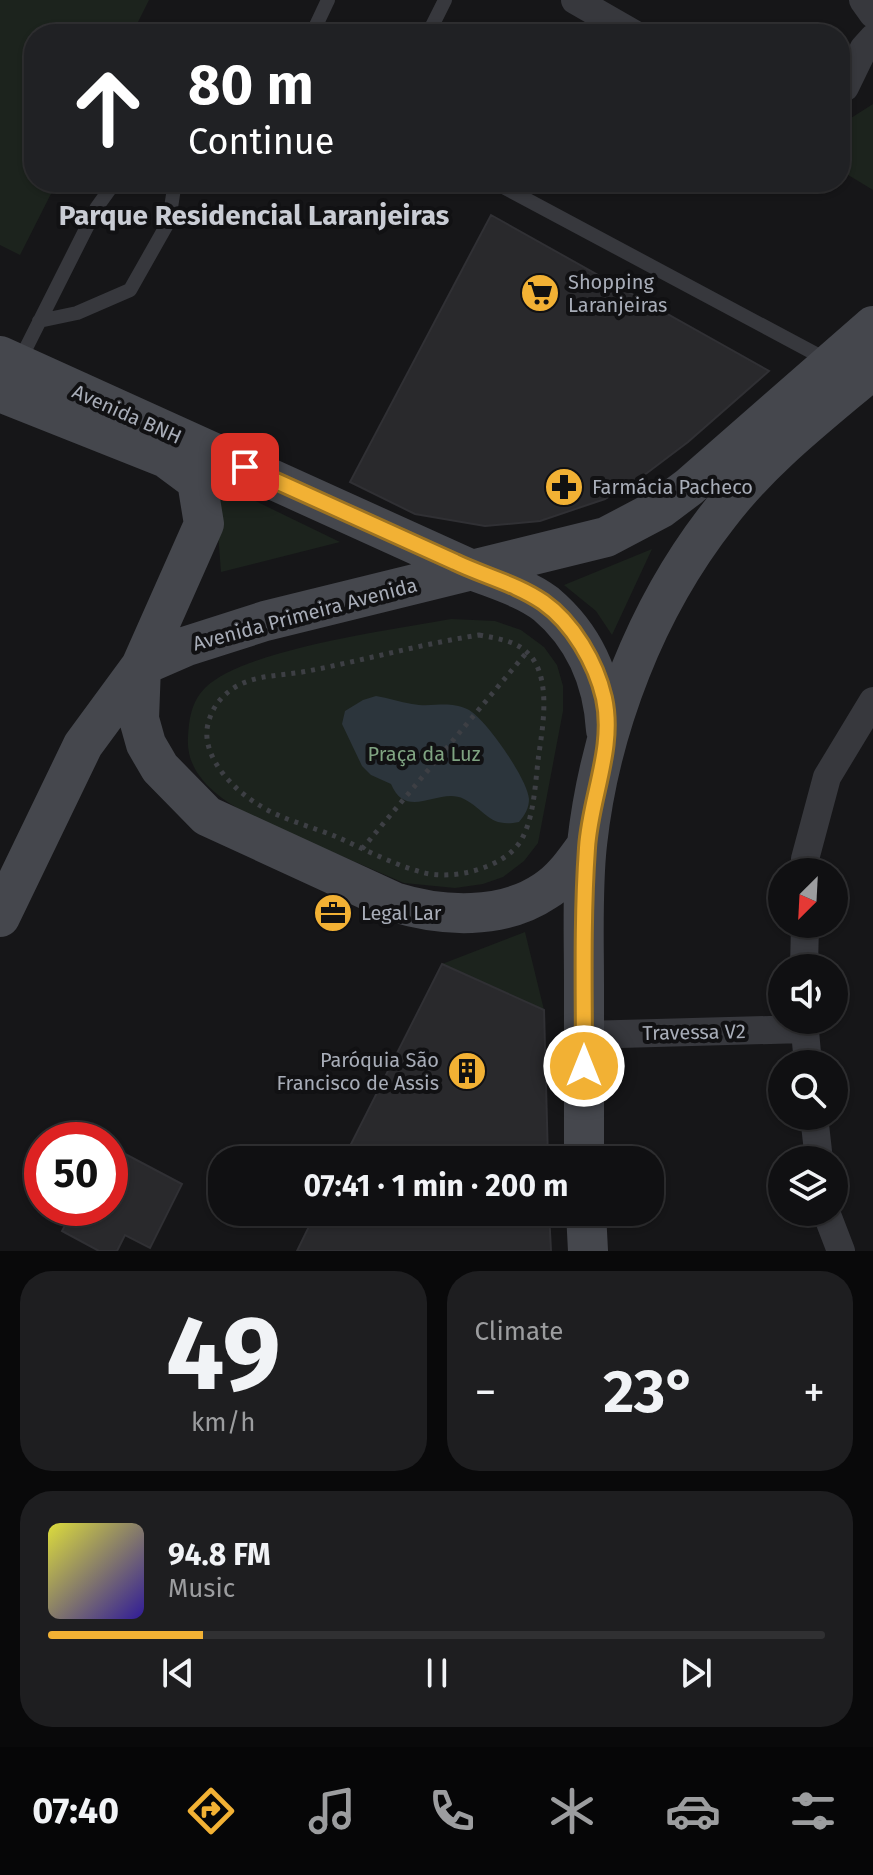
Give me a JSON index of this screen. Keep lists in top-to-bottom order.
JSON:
{
  "streets": {
    "main road": ["Avenida BNH", "Avenida Primeira Avenida"],
    "street": ["Travessa V2"]
  },
  "crossings": [
    ["Avenida BNH", "Avenida Primeira Avenida"]
  ],
  "districts": ["Parque Residencial Laranjeiras"],
  "parks": ["Praça da Luz"],
  "places": {
    "supermarket": ["Shopping Laranjeiras"],
    "pharmacy": ["Farmácia Pacheco"],
    "office": ["Legal Lar"],
    "building": ["Paróquia São Francisco de Assis"]
  },
  "north": "bottom left",
  "page": {
    "turn": ["80 m", "Continue"],
    "limit": "50",
    "trip": "07:41 · 1 min · 200 m",
    "tile": [
      ["49", "km/h"],
      "Climate"
    ],
    "heat": ["−", "23°", "+"],
    "song": ["94.8 FM", "Music"],
    "tabs": "07:40"
  }
}
